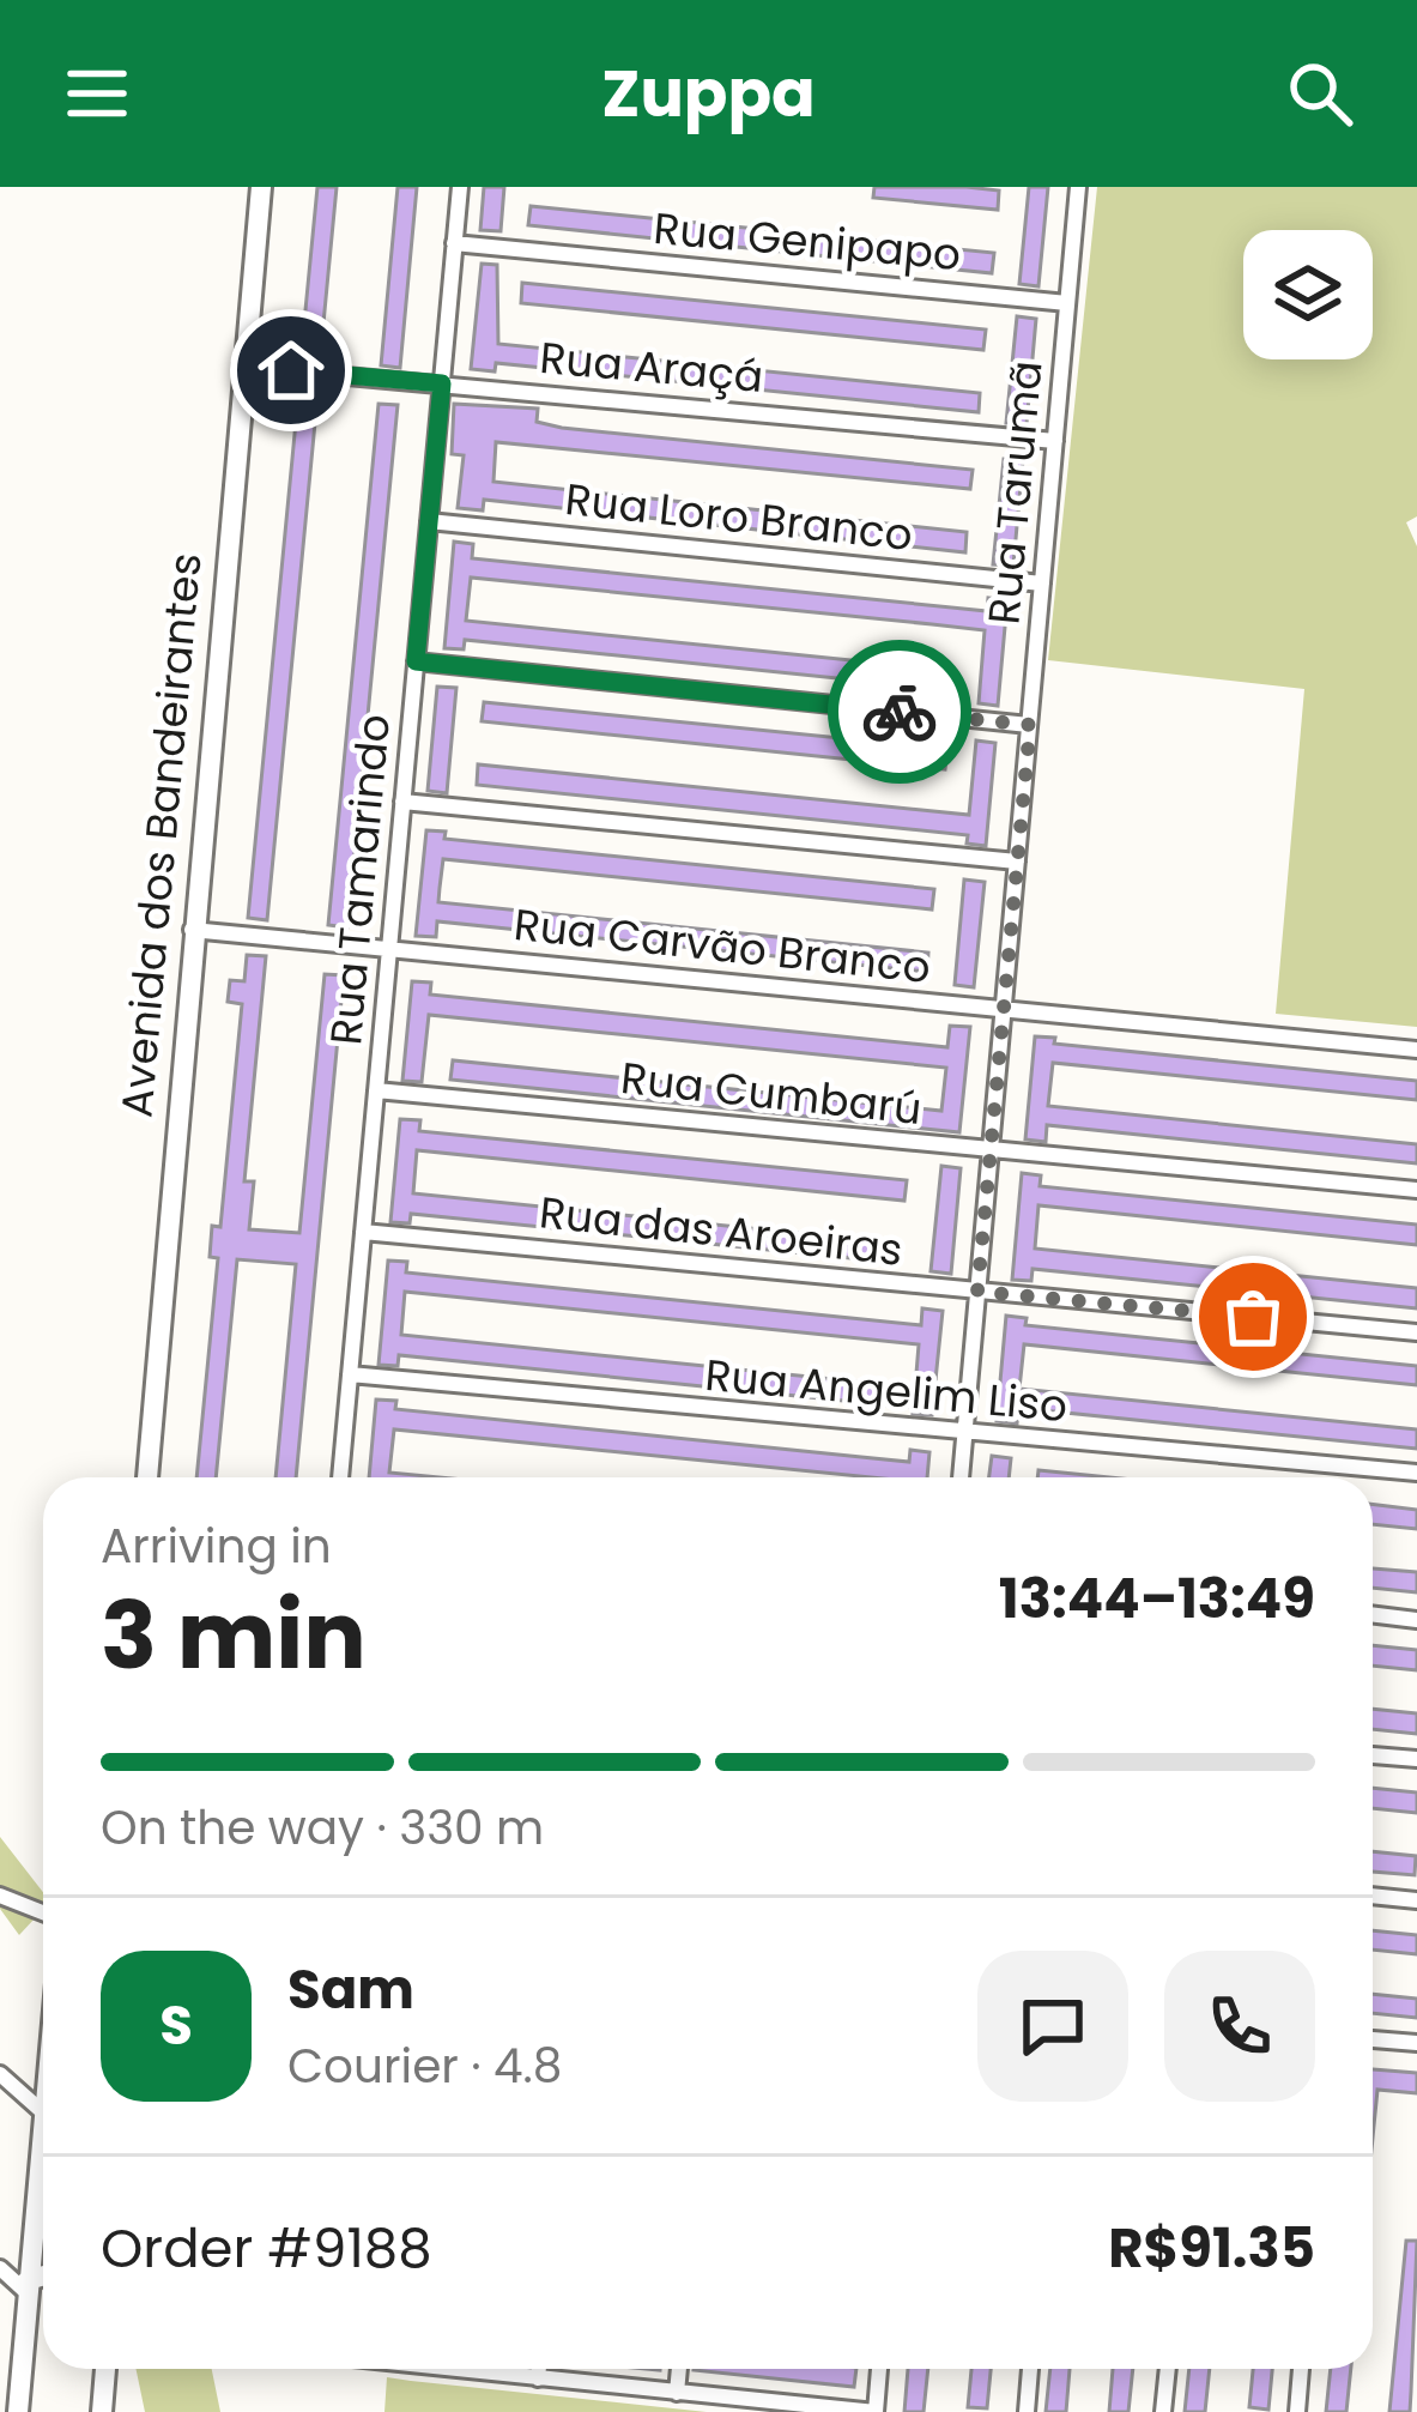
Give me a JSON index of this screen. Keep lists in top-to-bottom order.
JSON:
{
  "streets": {
    "street": [
      "Rua Genipapo",
      "Rua Araçá",
      "Rua Tarumã",
      "Rua Loro Branco",
      "Avenida dos Bandeirantes",
      "Rua Tamarindo",
      "Rua Carvão Branco",
      "Rua Cumbarú",
      "Rua das Aroeiras",
      "Rua Angelim Liso"
    ]
  },
  "crossings": [
    ["Rua Genipapo", "Rua Tarumã"],
    ["Rua Genipapo", "Rua Tamarindo"],
    ["Rua Araçá", "Rua Tarumã"],
    ["Rua Araçá", "Avenida dos Bandeirantes"],
    ["Rua Araçá", "Rua Tamarindo"],
    ["Rua Tarumã", "Rua Loro Branco"],
    ["Rua Tarumã", "Rua Carvão Branco"],
    ["Rua Tarumã", "Rua Cumbarú"],
    ["Rua Tarumã", "Rua das Aroeiras"],
    ["Rua Tarumã", "Rua Angelim Liso"],
    ["Rua Loro Branco", "Rua Tamarindo"],
    ["Avenida dos Bandeirantes", "Rua Carvão Branco"],
    ["Rua Tamarindo", "Rua Carvão Branco"],
    ["Rua Tamarindo", "Rua Cumbarú"],
    ["Rua Tamarindo", "Rua das Aroeiras"],
    ["Rua Tamarindo", "Rua Angelim Liso"]
  ],
  "page": {
    "header": "Zuppa",
    "heading": ["3 min", "Arriving in", "13:44–13:49"],
    "panel": [
      "Sam",
      "Courier · 4.8",
      "Order #9188",
      "R$91.35"
    ],
    "bar": "On the way · 330 m",
    "round": "S"
  }
}
